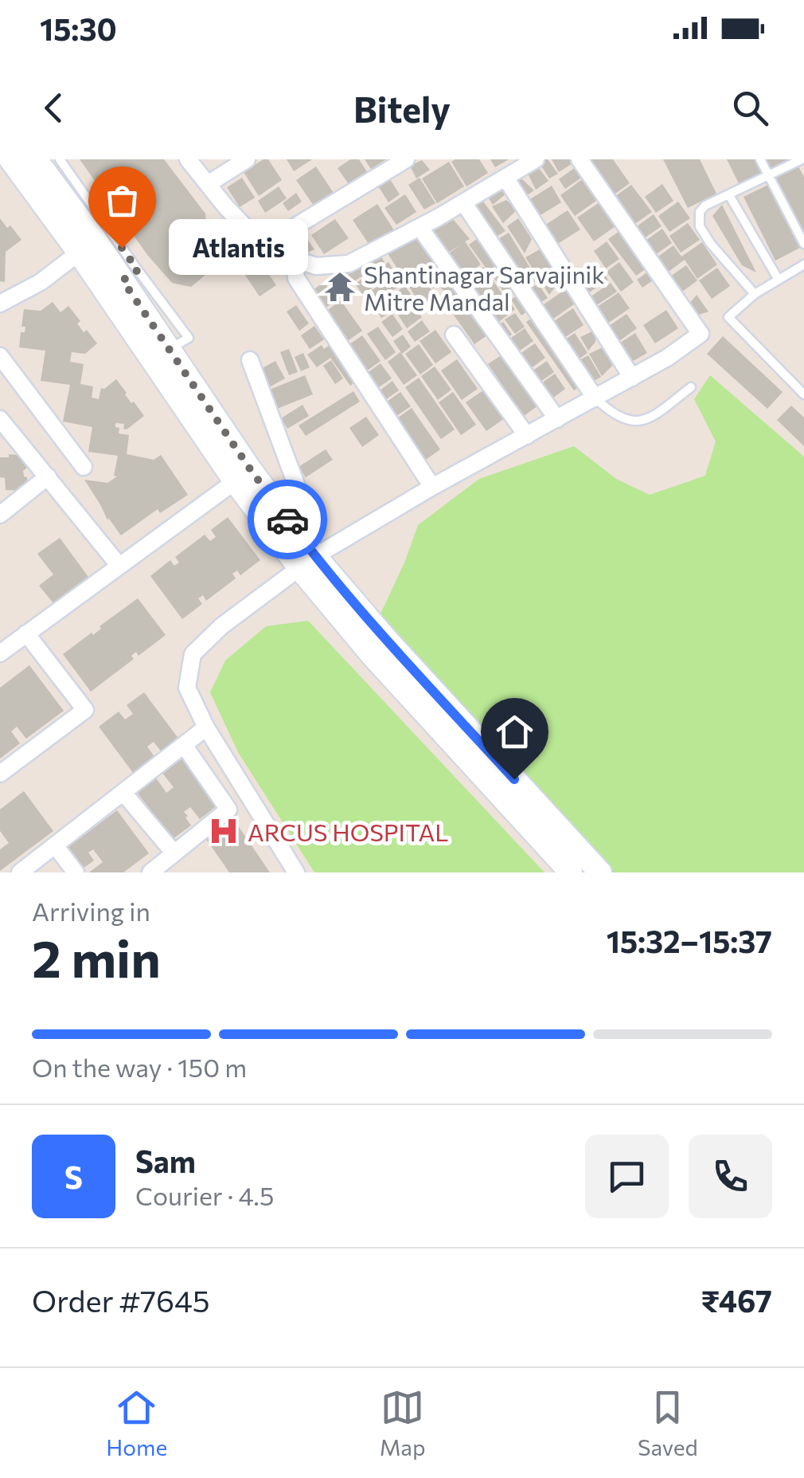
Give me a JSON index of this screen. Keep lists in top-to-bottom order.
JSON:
{
  "places": {
    "other": ["Atlantis"],
    "temple": ["Shantinagar Sarvajinik Mitre Mandal"],
    "hospital": ["ARCUS HOSPITAL"]
  },
  "page": {
    "status": "15:30",
    "header": "Bitely",
    "bubble": "Atlantis",
    "heading": ["2 min", "Arriving in", "15:32–15:37"],
    "panel": [
      "Sam",
      "Courier · 4.5",
      "Order #7645",
      "₹467"
    ],
    "bar": "On the way · 150 m",
    "round": "S",
    "tabs": ["Home", "Map", "Saved"]
  }
}
